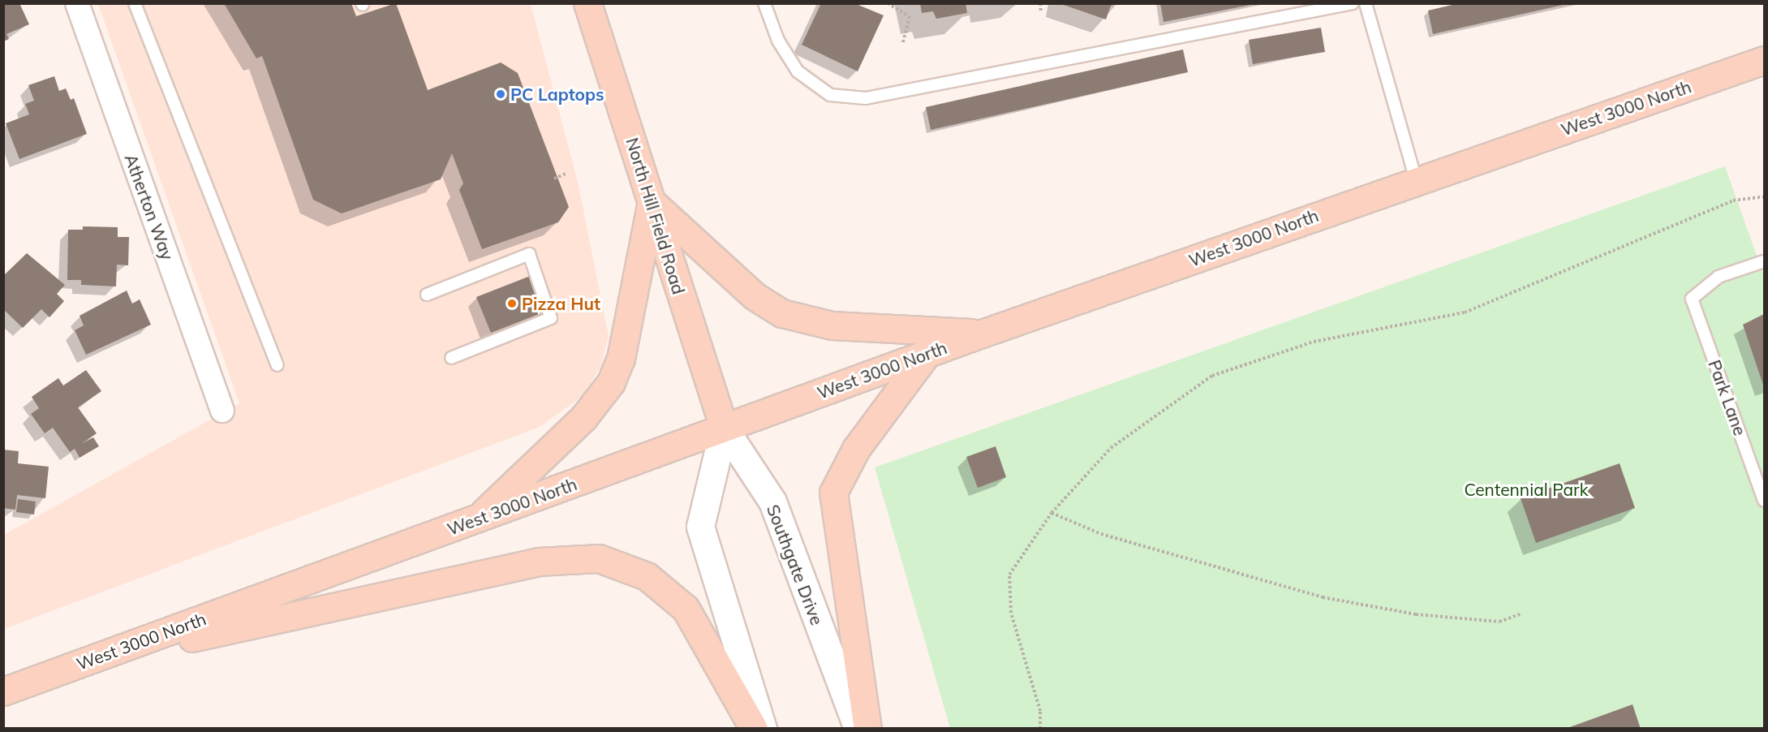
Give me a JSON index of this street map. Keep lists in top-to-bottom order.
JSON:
{
  "streets": {
    "main road": ["West 3000 North", "North Hill Field Road", "Southgate Drive"],
    "street": ["Atherton Way"],
    "lane": ["Park Lane"]
  },
  "crossings": [
    ["West 3000 North", "North Hill Field Road"],
    ["West 3000 North", "Southgate Drive"],
    ["North Hill Field Road", "Southgate Drive"]
  ],
  "parks": ["Centennial Park"],
  "places": ["PC Laptops", "Pizza Hut"]
}
